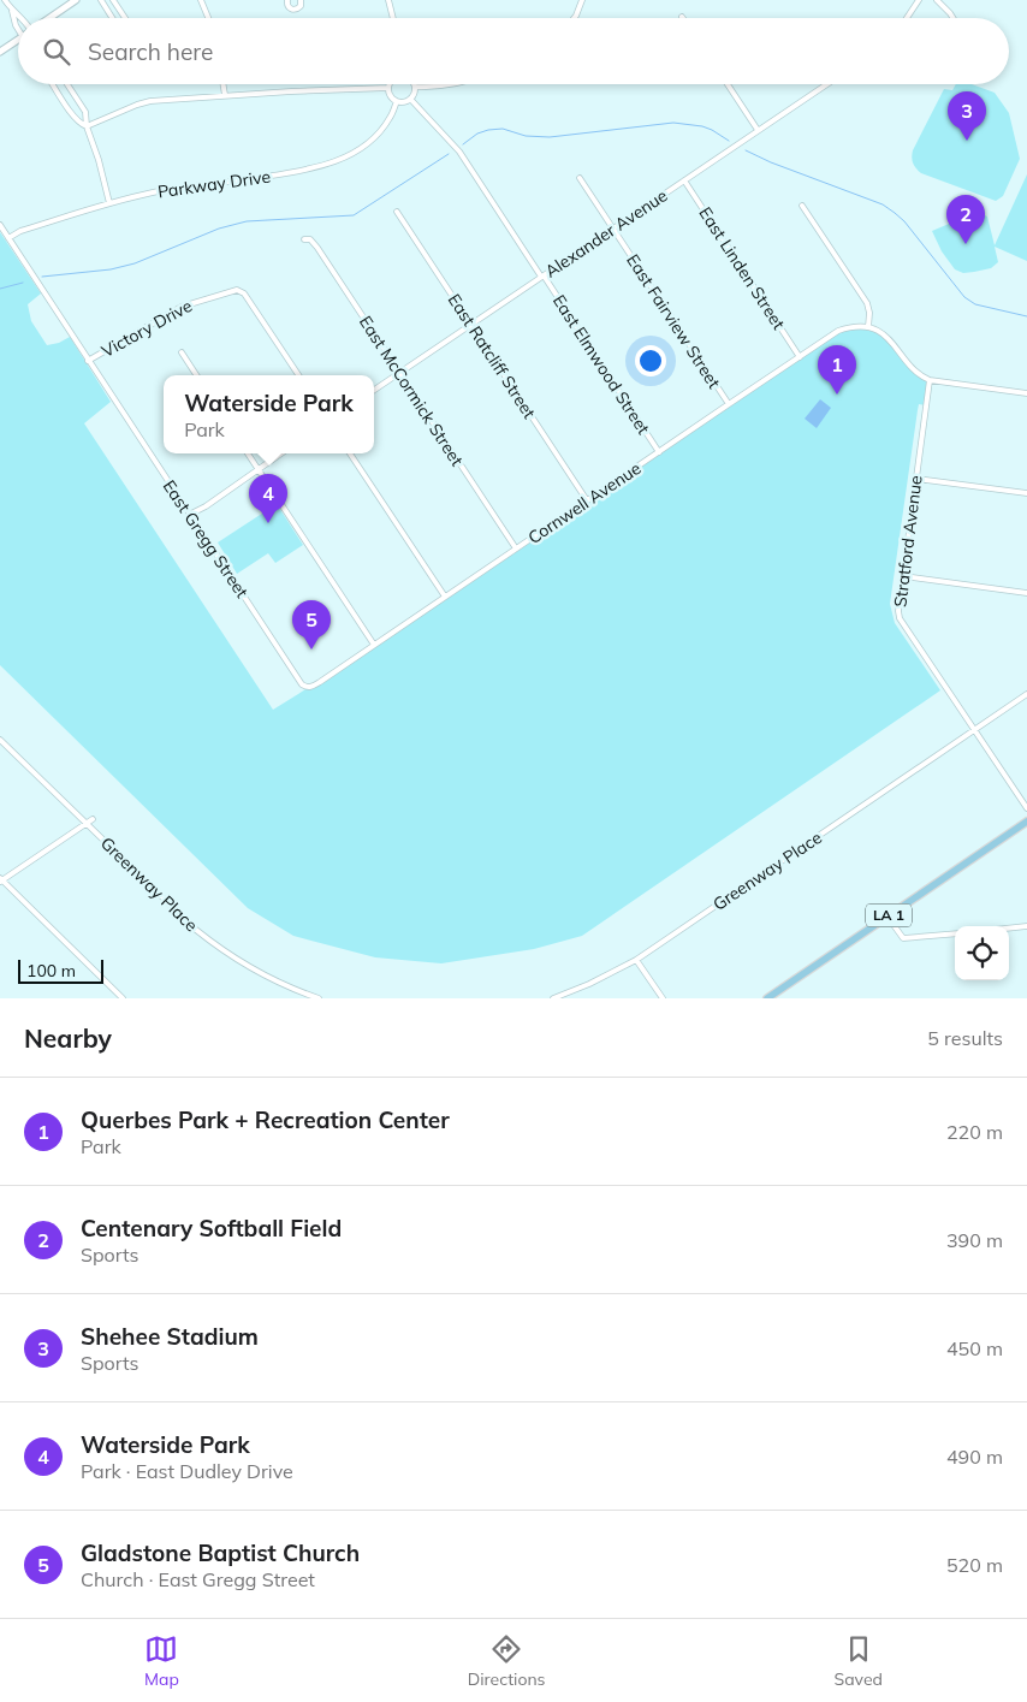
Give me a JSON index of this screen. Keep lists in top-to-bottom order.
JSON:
{
  "streets": {
    "main road": ["LA 1"],
    "street": [
      "Parkway Drive",
      "Alexander Avenue",
      "East Linden Street",
      "East Fairview Street",
      "Victory Drive",
      "East Ratcliff Street",
      "East Elmwood Street",
      "East McCormick Street",
      "Cornwell Avenue",
      "East Gregg Street",
      "Stratford Avenue",
      "Greenway Place"
    ]
  },
  "crossings": [
    ["Parkway Drive", "East Gregg Street"],
    ["Alexander Avenue", "East Linden Street"],
    ["Alexander Avenue", "East Fairview Street"],
    ["Alexander Avenue", "East Ratcliff Street"],
    ["Alexander Avenue", "East Elmwood Street"],
    ["Alexander Avenue", "East McCormick Street"],
    ["East Linden Street", "Cornwell Avenue"],
    ["East Fairview Street", "Cornwell Avenue"],
    ["Victory Drive", "East Gregg Street"],
    ["East Ratcliff Street", "Cornwell Avenue"],
    ["East Elmwood Street", "Cornwell Avenue"],
    ["East McCormick Street", "Cornwell Avenue"],
    ["Cornwell Avenue", "East Gregg Street"],
    ["Stratford Avenue", "Greenway Place"]
  ],
  "scale_bar": "100 m",
  "page": {
    "search": "Search here",
    "pins": [
      "3",
      "2",
      "1",
      "4",
      "5"
    ],
    "popup": ["Waterside Park", "Park"],
    "scale": "100 m",
    "heading": ["Nearby", "5 results"],
    "list": [
      {
        "mark": "1",
        "name": "Querbes Park + Recreation Center",
        "note": "Park",
        "value": "220 m"
      },
      {
        "mark": "2",
        "name": "Centenary Softball Field",
        "note": "Sports",
        "value": "390 m"
      },
      {
        "mark": "3",
        "name": "Shehee Stadium",
        "note": "Sports",
        "value": "450 m"
      },
      {
        "mark": "4",
        "name": "Waterside Park",
        "note": "Park · East Dudley Drive",
        "value": "490 m"
      },
      {
        "mark": "5",
        "name": "Gladstone Baptist Church",
        "note": "Church · East Gregg Street",
        "value": "520 m"
      }
    ],
    "nav": ["Map", "Directions", "Saved"]
  }
}
